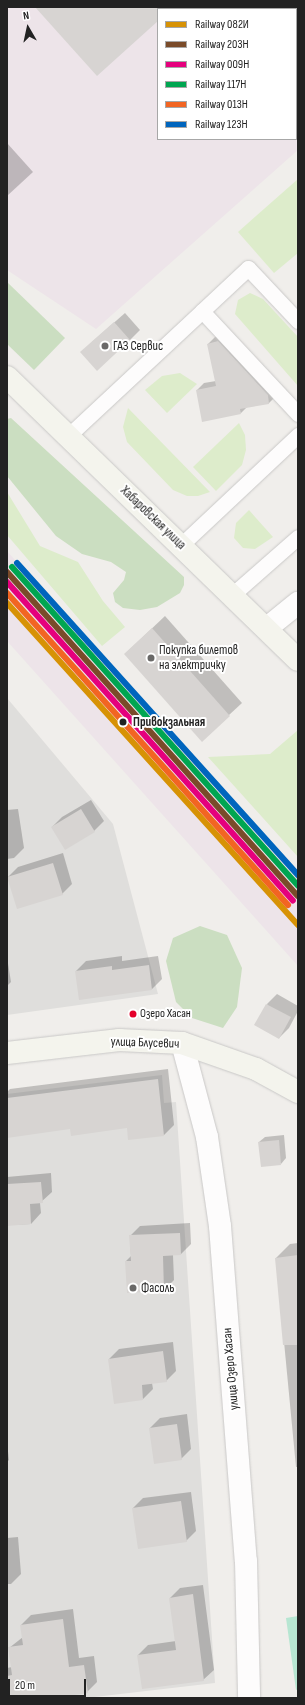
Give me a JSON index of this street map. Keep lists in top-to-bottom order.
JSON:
{
  "streets": {
    "main road": ["Хабаровская улица", "улица Блусевич"],
    "street": ["улица Озеро Хасан"]
  },
  "crossings": [
    ["улица Блусевич", "улица Озеро Хасан"]
  ],
  "places": [
    "ГАЗ Сервис",
    "Покупка билетов на электричку",
    "Привокзальная",
    "Озеро Хасан",
    "Фасоль"
  ],
  "lines": [
    "rail line 123Н",
    "rail line 117Н",
    "rail line 203Н",
    "rail line 009Н",
    "rail line 013Н",
    "rail line 082И"
  ],
  "legend": [
    "Railway 082И",
    "Railway 203Н",
    "Railway 009Н",
    "Railway 117Н",
    "Railway 013Н",
    "Railway 123Н"
  ],
  "scale_bar": "20 m",
  "north": "top"
}
